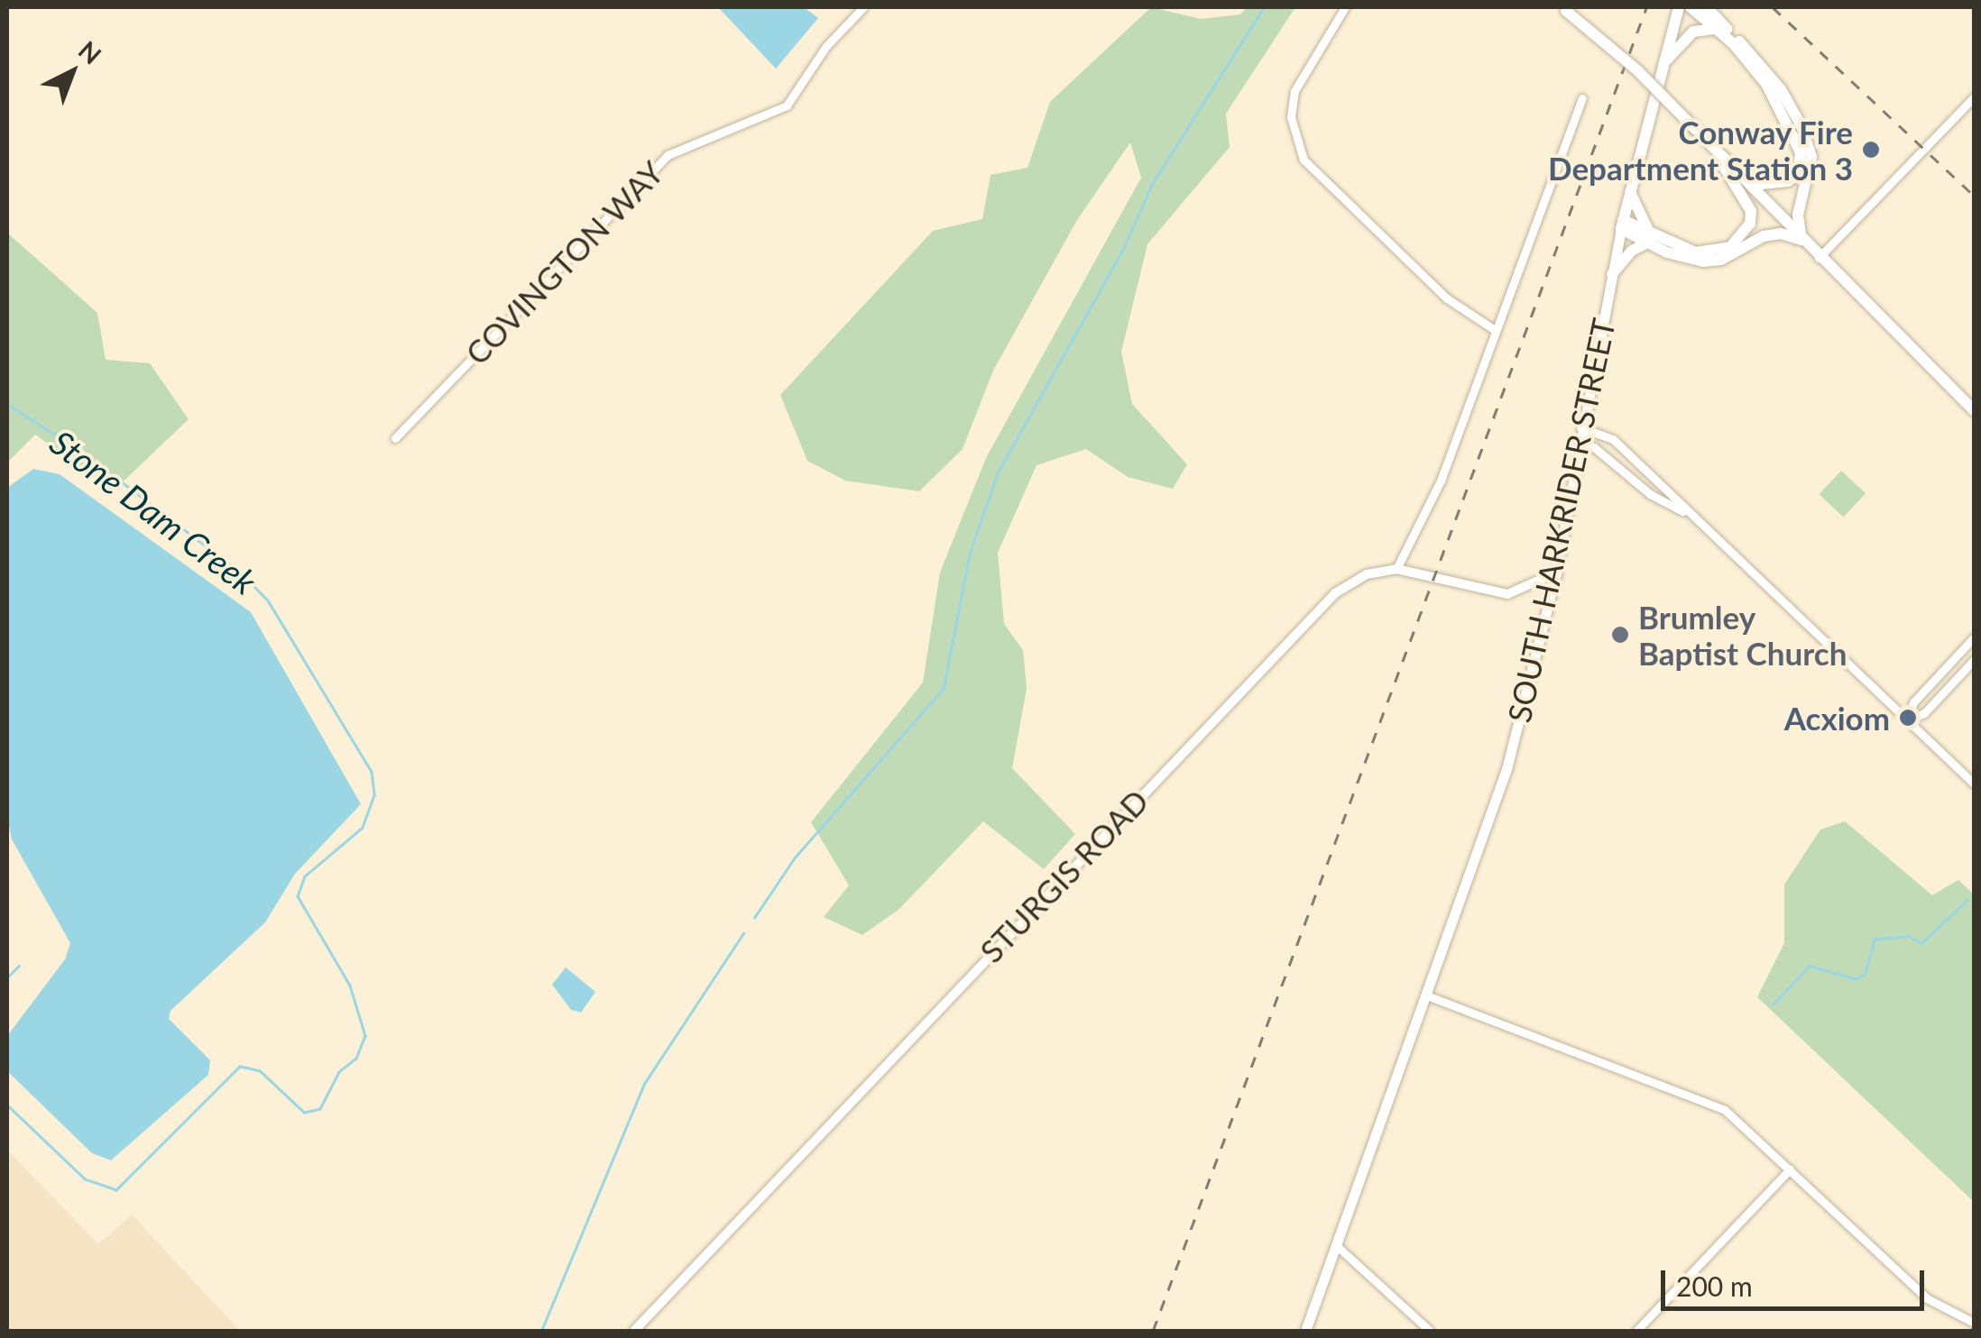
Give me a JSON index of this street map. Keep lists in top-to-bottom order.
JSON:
{
  "streets": {
    "main road": ["SOUTH HARKRIDER STREET"],
    "street": ["COVINGTON WAY", "STURGIS ROAD"]
  },
  "crossings": [
    ["SOUTH HARKRIDER STREET", "STURGIS ROAD"]
  ],
  "water": ["Stone Dam Creek"],
  "places": ["Conway Fire Department Station 3", "Brumley Baptist Church", "Acxiom"],
  "scale_bar": "200 m",
  "north": "top right"
}
